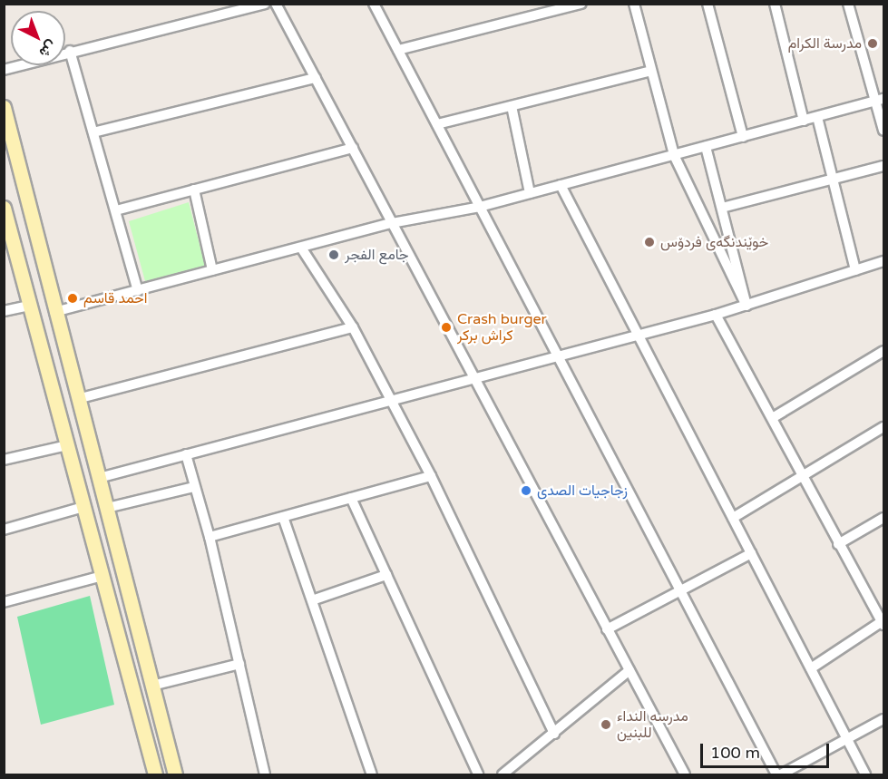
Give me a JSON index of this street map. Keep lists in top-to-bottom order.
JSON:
{
  "places": [
    "مدرسة الكرام",
    "خوێندنگەی فردۆس",
    "جامع الفجر",
    "احمد قاسم",
    "Crash burger كراش بركر",
    "زجاجيات الصدى",
    "مدرسه النداء للبنين"
  ],
  "scale_bar": "100 m",
  "north": "bottom right"
}
